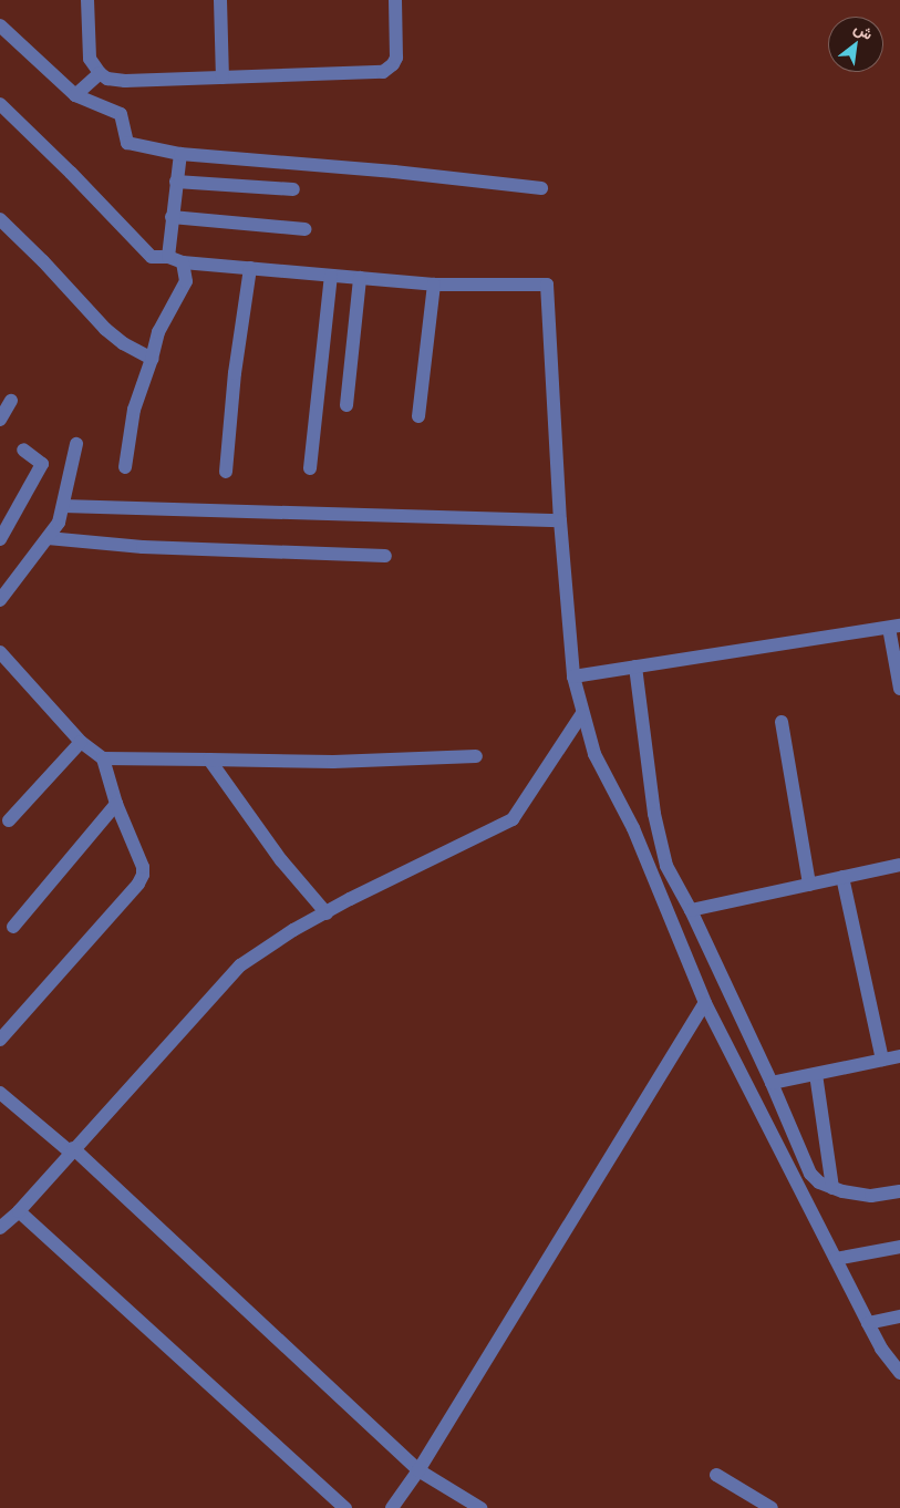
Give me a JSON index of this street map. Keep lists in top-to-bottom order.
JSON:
{
  "north": "top right"
}
